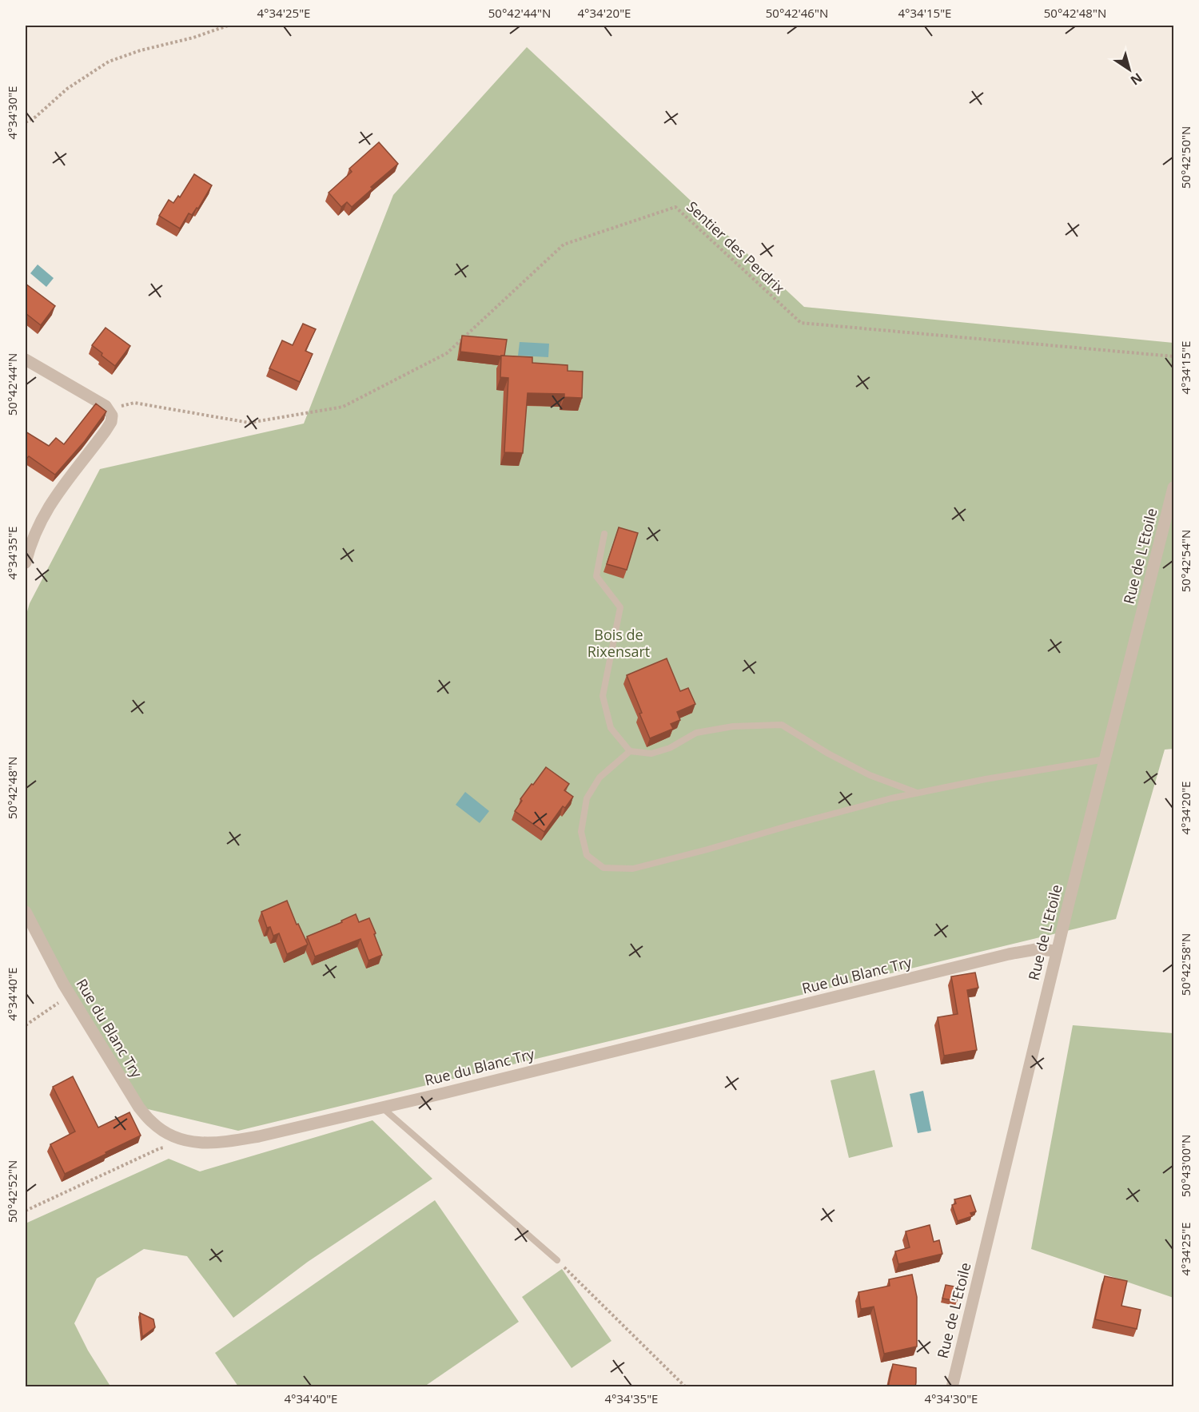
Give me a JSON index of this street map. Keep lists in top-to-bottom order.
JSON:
{
  "streets": {
    "street": ["Rue de L'Etoile", "Rue du Blanc Try"],
    "path": ["Sentier des Perdrix"]
  },
  "crossings": [
    ["Rue de L'Etoile", "Rue du Blanc Try"]
  ],
  "parks": ["Bois de Rixensart"],
  "north": "bottom right",
  "coordinates": [
    "4°34'25\"E",
    "50°42'44\"N",
    "4°34'20\"E",
    "50°42'46\"N",
    "4°34'15\"E",
    "50°42'48\"N",
    "4°34'30\"E",
    "50°42'50\"N",
    "4°34'35\"E",
    "50°42'54\"N",
    "50°42'58\"N",
    "4°34'40\"E",
    "50°43'00\"N",
    "50°42'52\"N"
  ]
}
